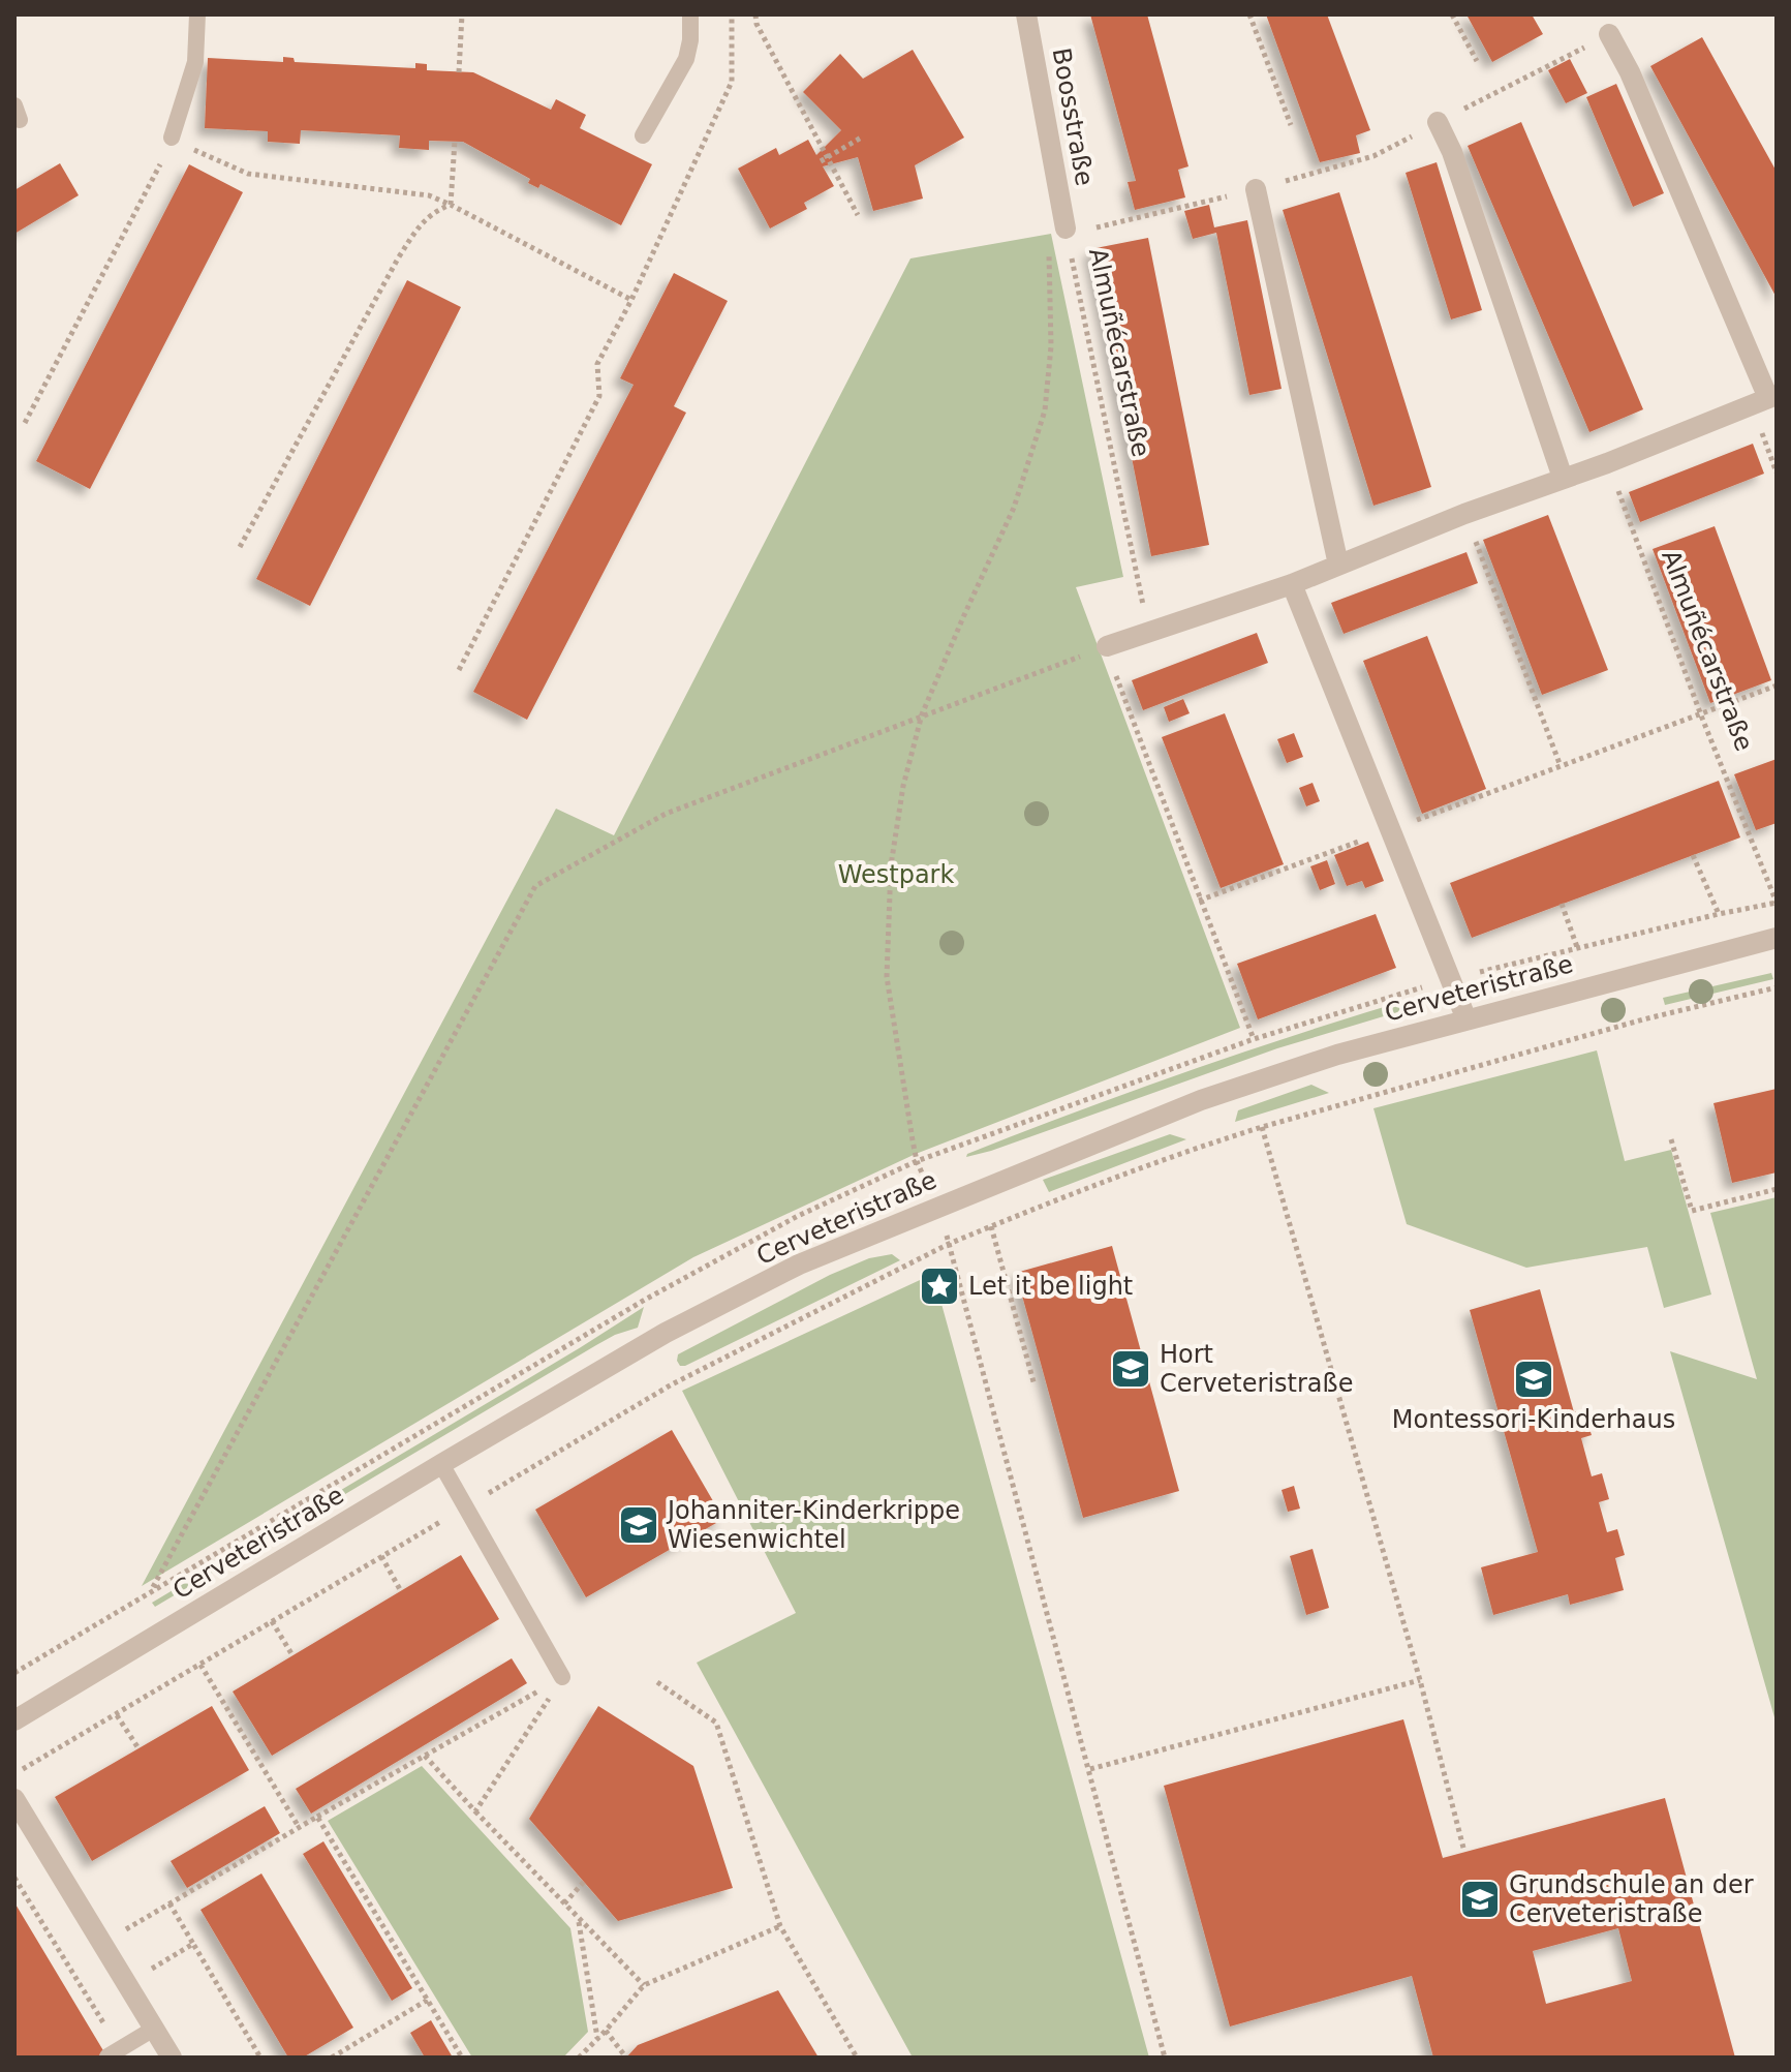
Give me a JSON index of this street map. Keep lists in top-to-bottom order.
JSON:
{
  "streets": {
    "street": ["Boosstraße", "Cerveteristraße"],
    "path": ["Almuñécarstraße"]
  },
  "crossings": [
    ["Boosstraße", "Almuñécarstraße"]
  ],
  "parks": ["Westpark"],
  "places": {
    "place": ["Let it be light"],
    "school or university": [
      "Hort Cerveteristraße",
      "Montessori-Kinderhaus",
      "Johanniter-Kinderkrippe Wiesenwichtel",
      "Grundschule an der Cerveteristraße"
    ]
  }
}
